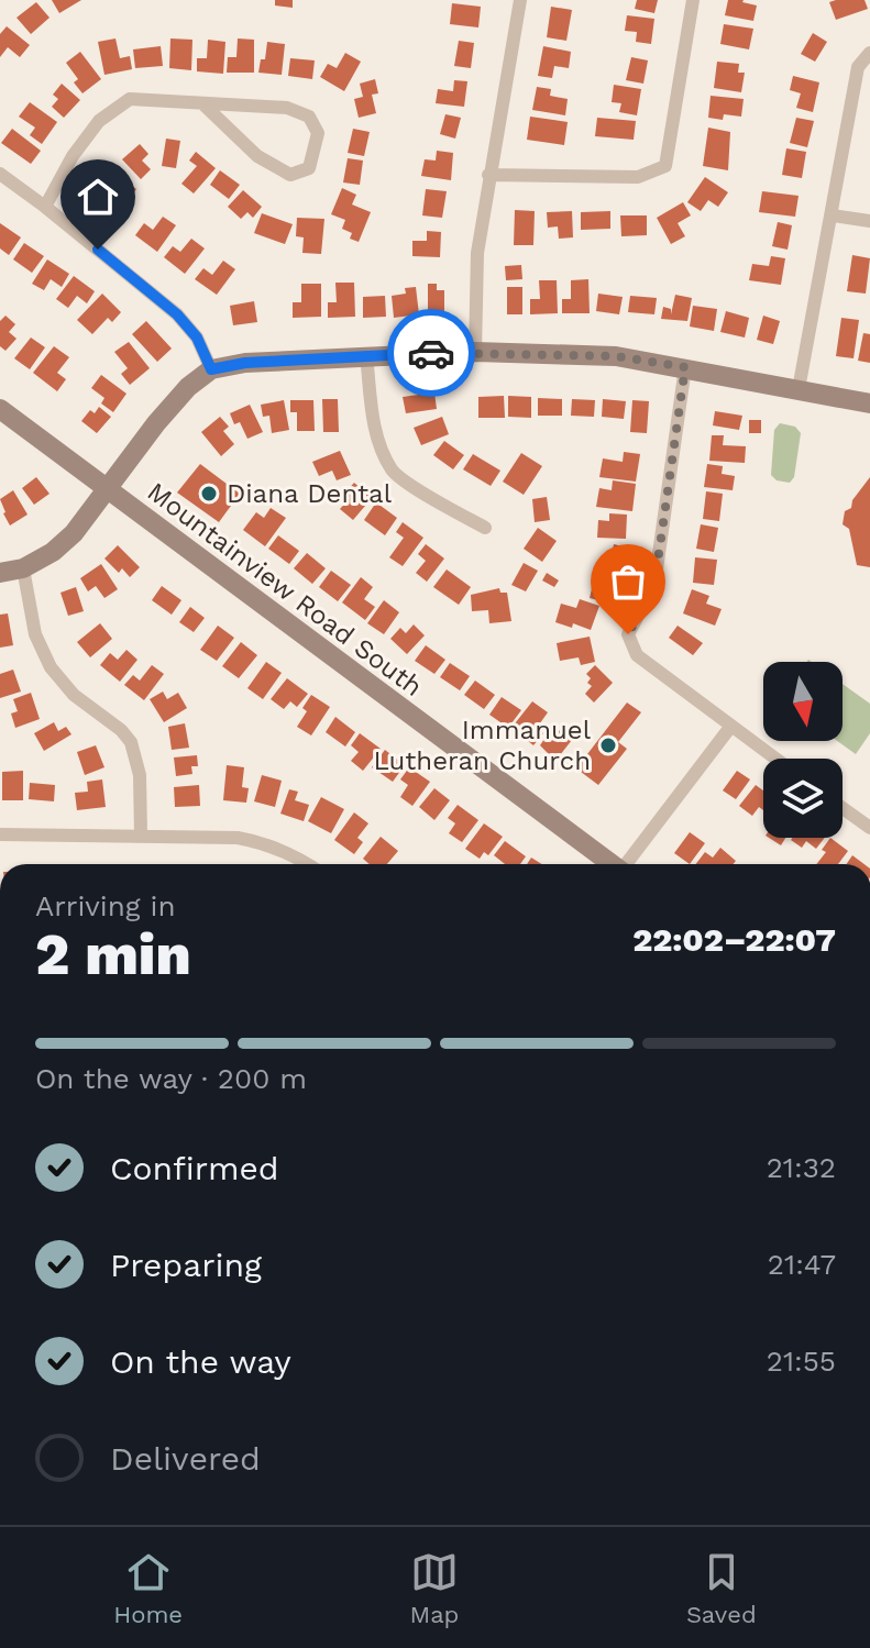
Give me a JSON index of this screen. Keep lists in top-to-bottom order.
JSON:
{
  "streets": {
    "street": ["Mountainview Road South"]
  },
  "places": ["Diana Dental", "Immanuel Lutheran Church"],
  "north": "bottom",
  "page": {
    "heading": ["2 min", "Arriving in", "22:02–22:07"],
    "bar": "On the way · 200 m",
    "list": [
      ["Confirmed", "21:32"],
      ["Preparing", "21:47"],
      ["On the way", "21:55"],
      "Delivered"
    ],
    "tabs": ["Home", "Map", "Saved"]
  }
}
